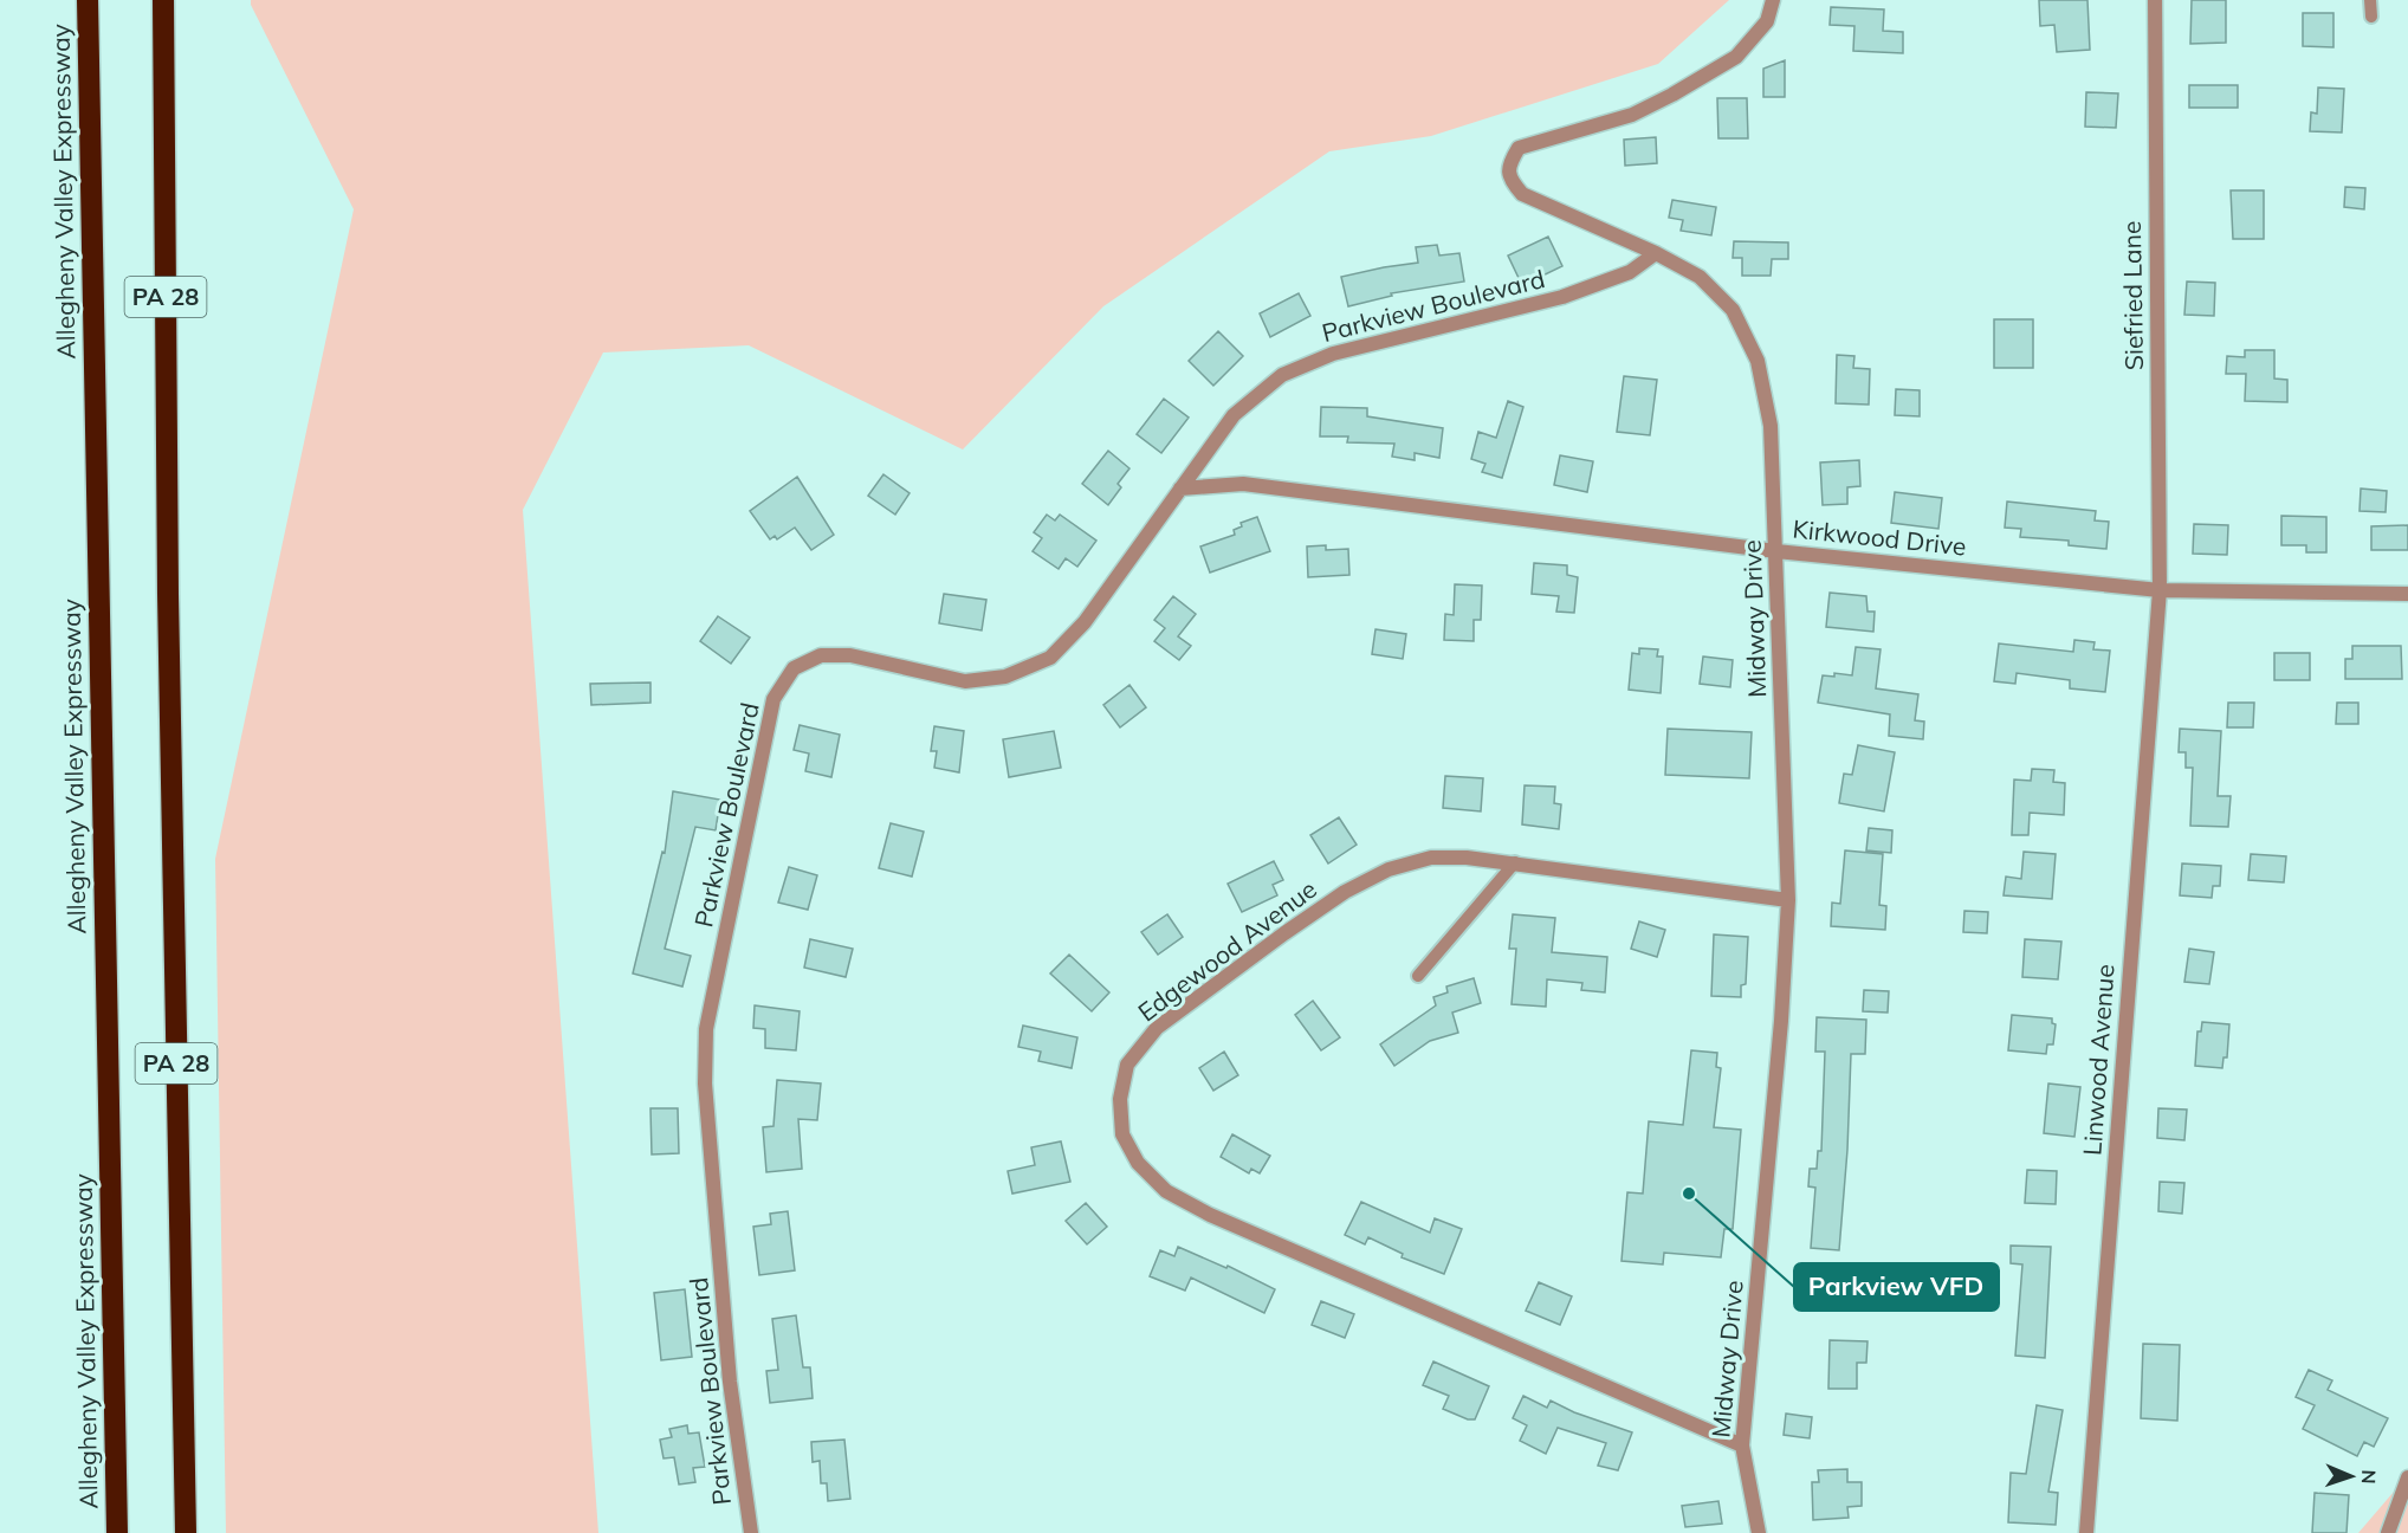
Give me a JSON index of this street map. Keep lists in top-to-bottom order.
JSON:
{
  "streets": {
    "highway": ["Allegheny Valley Expressway", "PA 28"],
    "street": [
      "Siefried Lane",
      "Parkview Boulevard",
      "Kirkwood Drive",
      "Midway Drive",
      "Edgewood Avenue",
      "Linwood Avenue"
    ]
  },
  "crossings": [
    ["Siefried Lane", "Kirkwood Drive"],
    ["Siefried Lane", "Linwood Avenue"],
    ["Parkview Boulevard", "Kirkwood Drive"],
    ["Parkview Boulevard", "Midway Drive"],
    ["Kirkwood Drive", "Midway Drive"],
    ["Kirkwood Drive", "Linwood Avenue"],
    ["Midway Drive", "Edgewood Avenue"]
  ],
  "places": ["Parkview VFD"],
  "north": "right"
}
